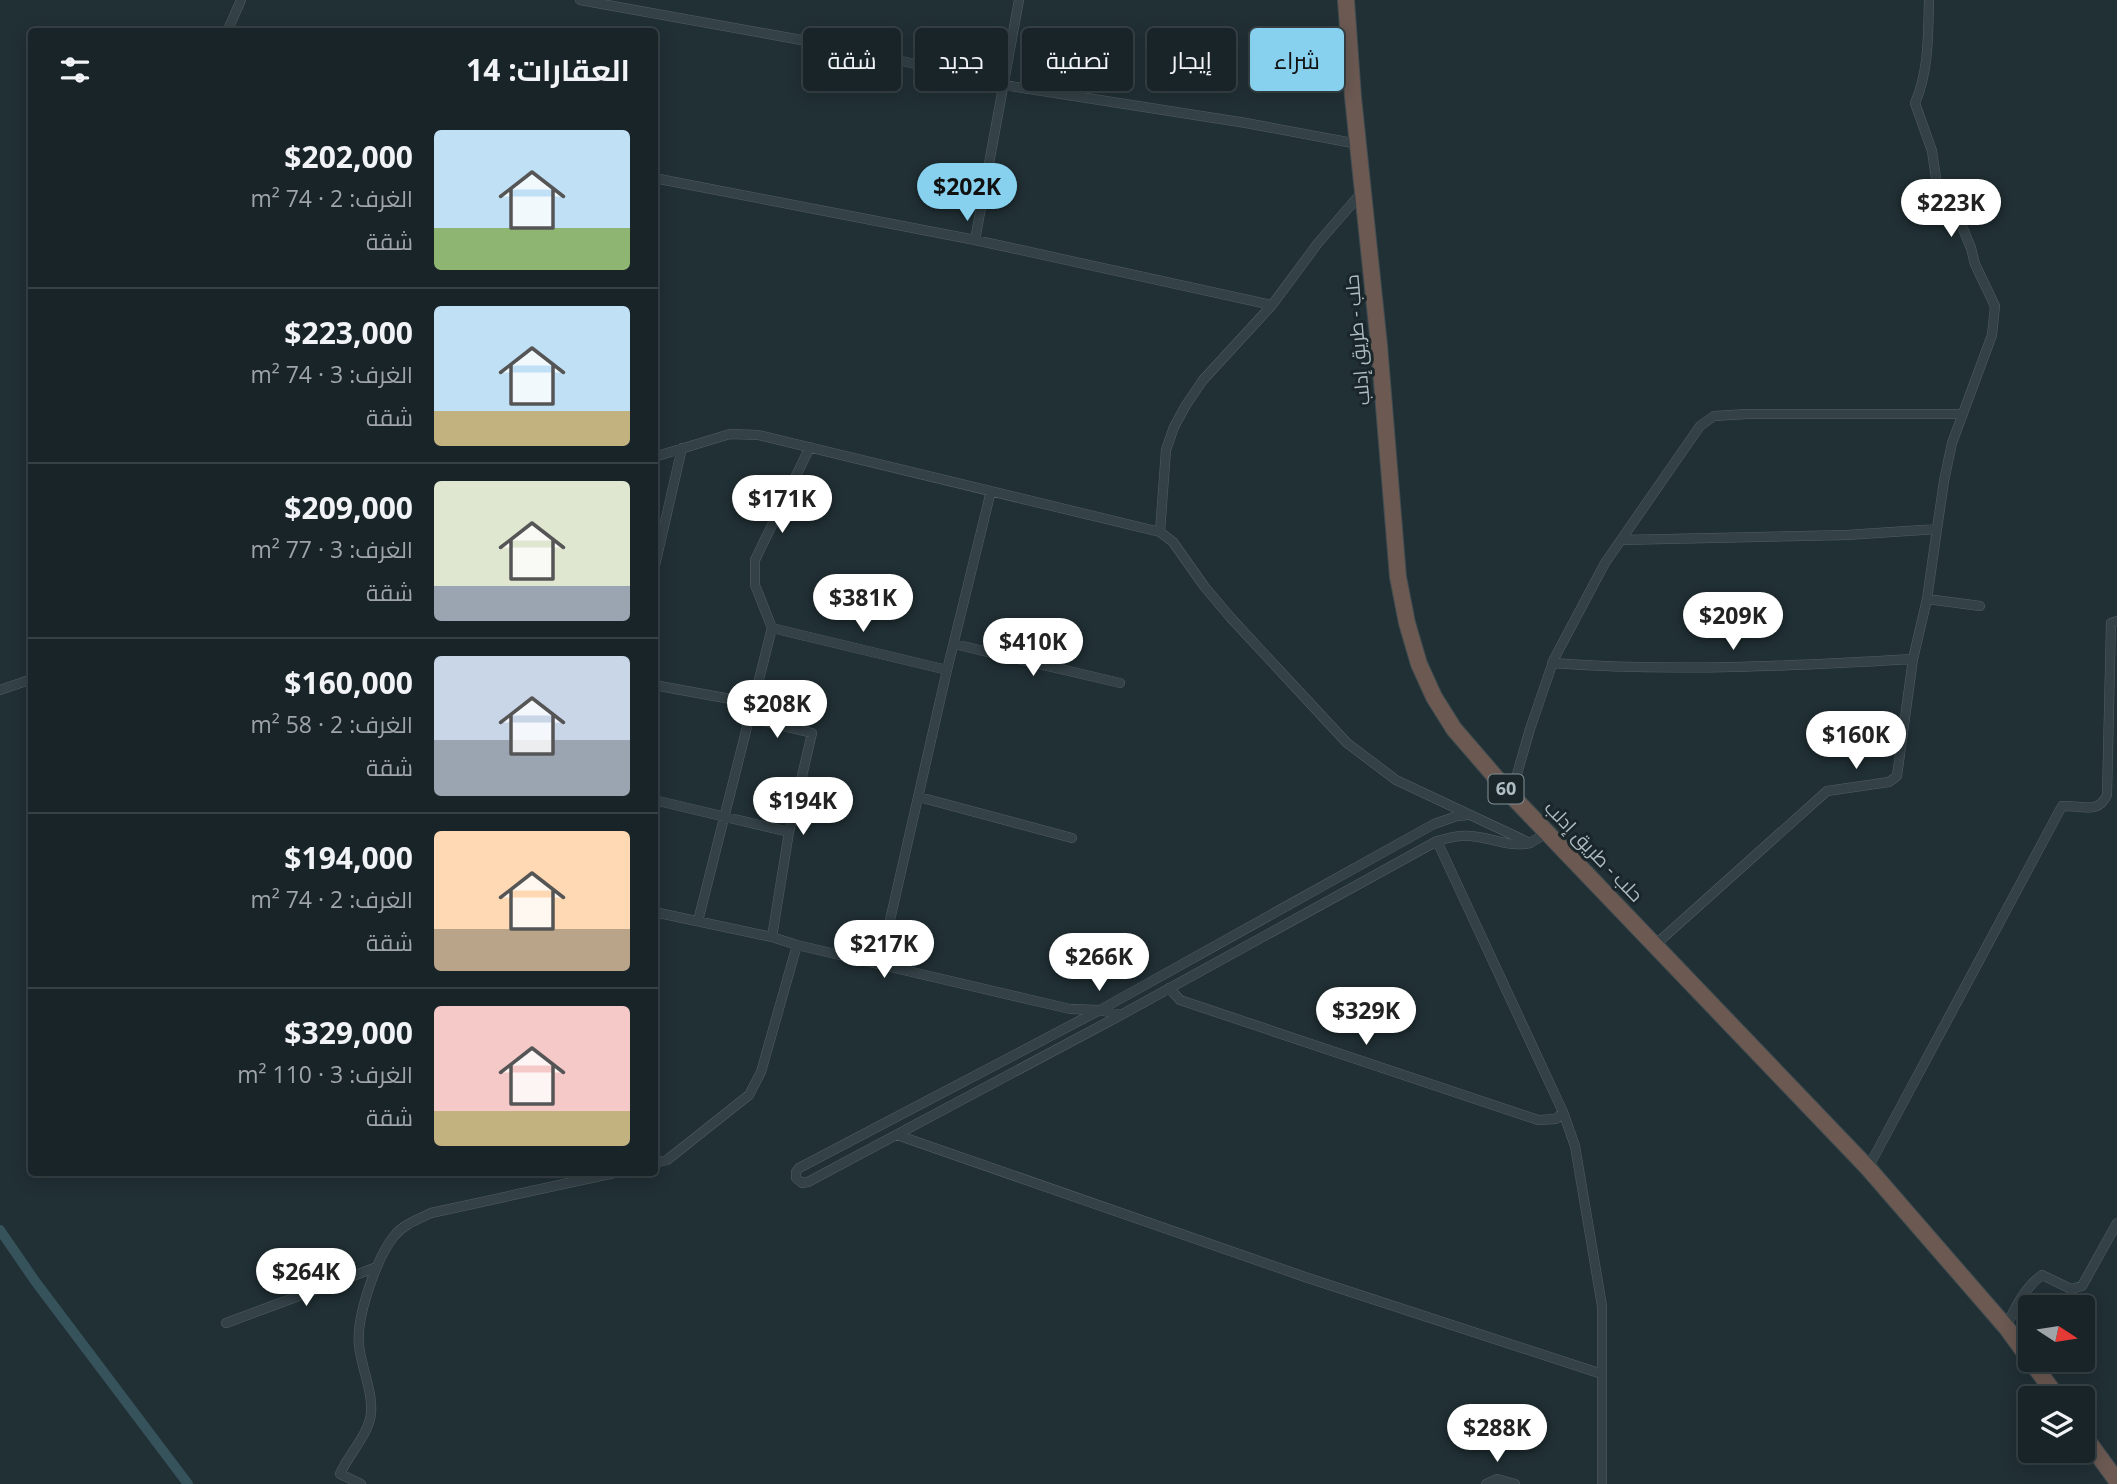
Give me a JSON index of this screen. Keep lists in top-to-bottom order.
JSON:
{
  "streets": {
    "highway": ["حلب - طريق إدلب", "60"]
  },
  "north": "right",
  "page": {
    "chip": [
      "شراء",
      "إيجار",
      "تصفية",
      "جديد",
      "شقة"
    ],
    "heading": "العقارات: 14",
    "list": [
      {
        "name": "$202,000",
        "note": "الغرف: 2 · 74 m² · شقة"
      },
      {
        "name": "$223,000",
        "note": "الغرف: 3 · 74 m² · شقة"
      },
      {
        "name": "$209,000",
        "note": "الغرف: 3 · 77 m² · شقة"
      },
      {
        "name": "$160,000",
        "note": "الغرف: 2 · 58 m² · شقة"
      },
      {
        "name": "$194,000",
        "note": "الغرف: 2 · 74 m² · شقة"
      },
      {
        "name": "$329,000",
        "note": "الغرف: 3 · 110 m² · شقة"
      }
    ],
    "price": [
      "$202K",
      "$223K",
      "$171K",
      "$381K",
      "$209K",
      "$410K",
      "$208K",
      "$160K",
      "$194K",
      "$217K",
      "$266K",
      "$329K",
      "$264K",
      "$288K"
    ]
  }
}
